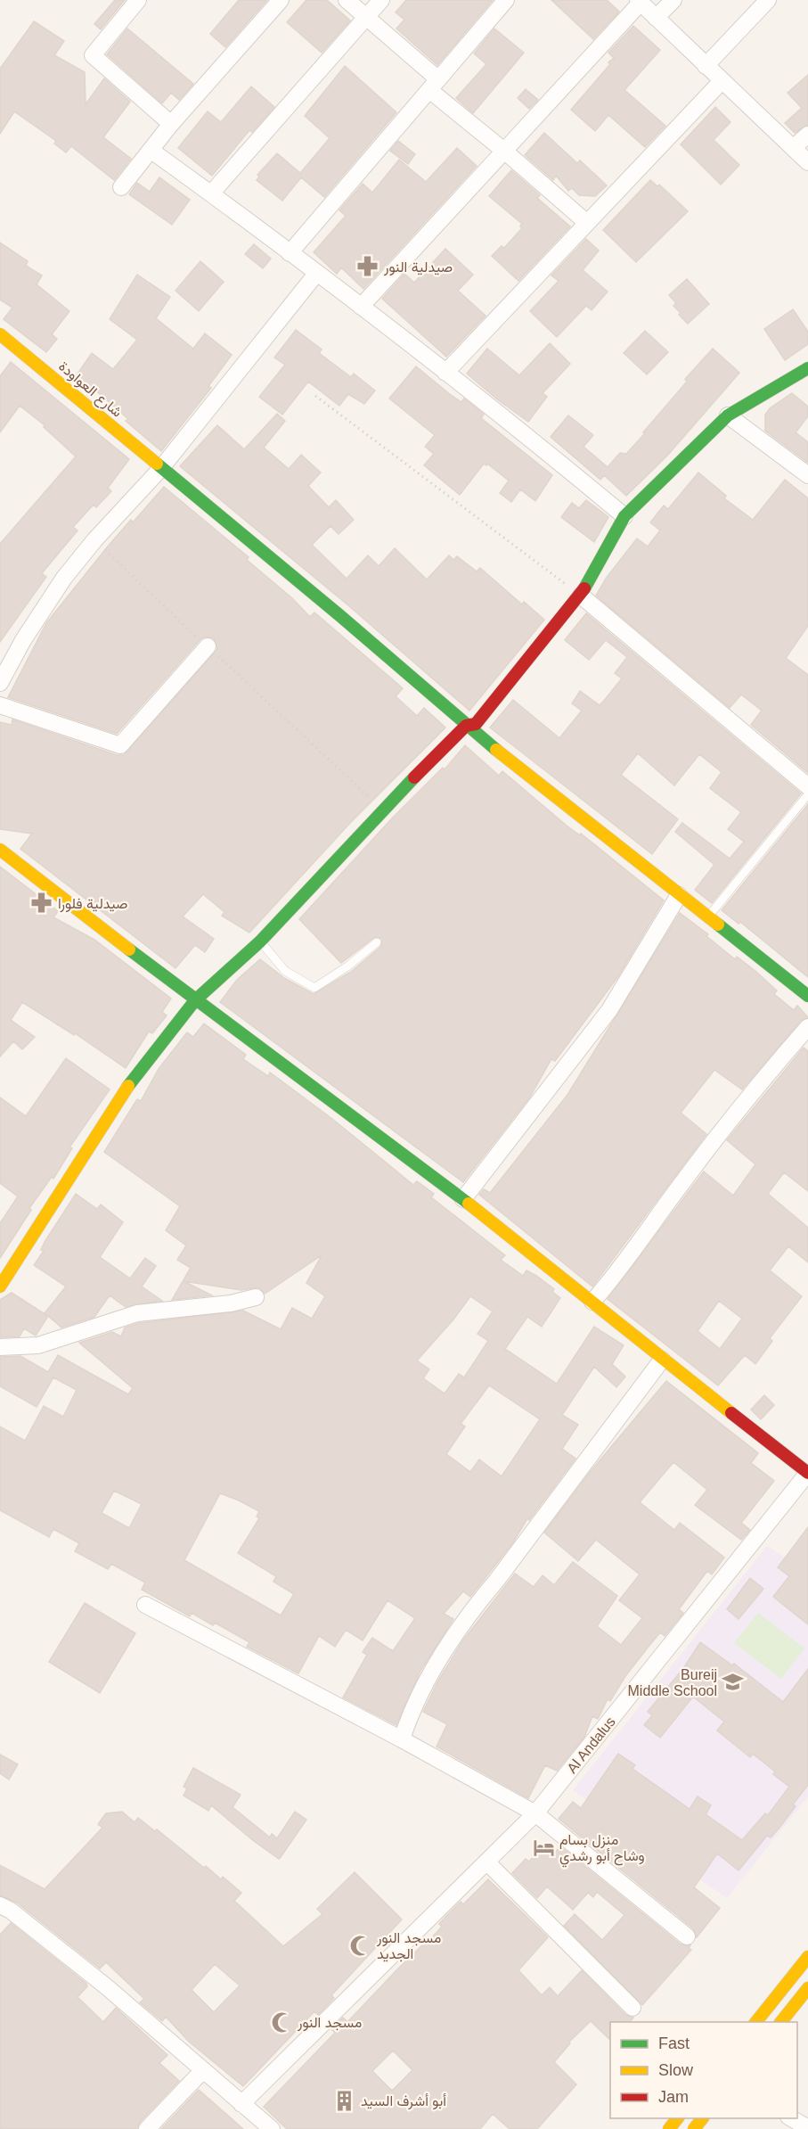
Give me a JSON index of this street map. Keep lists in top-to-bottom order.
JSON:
{
  "streets": {
    "street": ["شارع العواودة", "Al Andalus"]
  },
  "places": {
    "pharmacy": ["صيدلية النور", "صيدلية فلورا"],
    "school or university": ["Bureij Middle School"],
    "hotel": ["منزل بسام وشاح أبو رشدي"],
    "mosque": ["مسجد النور الجديد", "مسجد النور"],
    "building": ["أبو أشرف السيد"]
  },
  "legend": ["Fast", "Slow", "Jam"]
}
